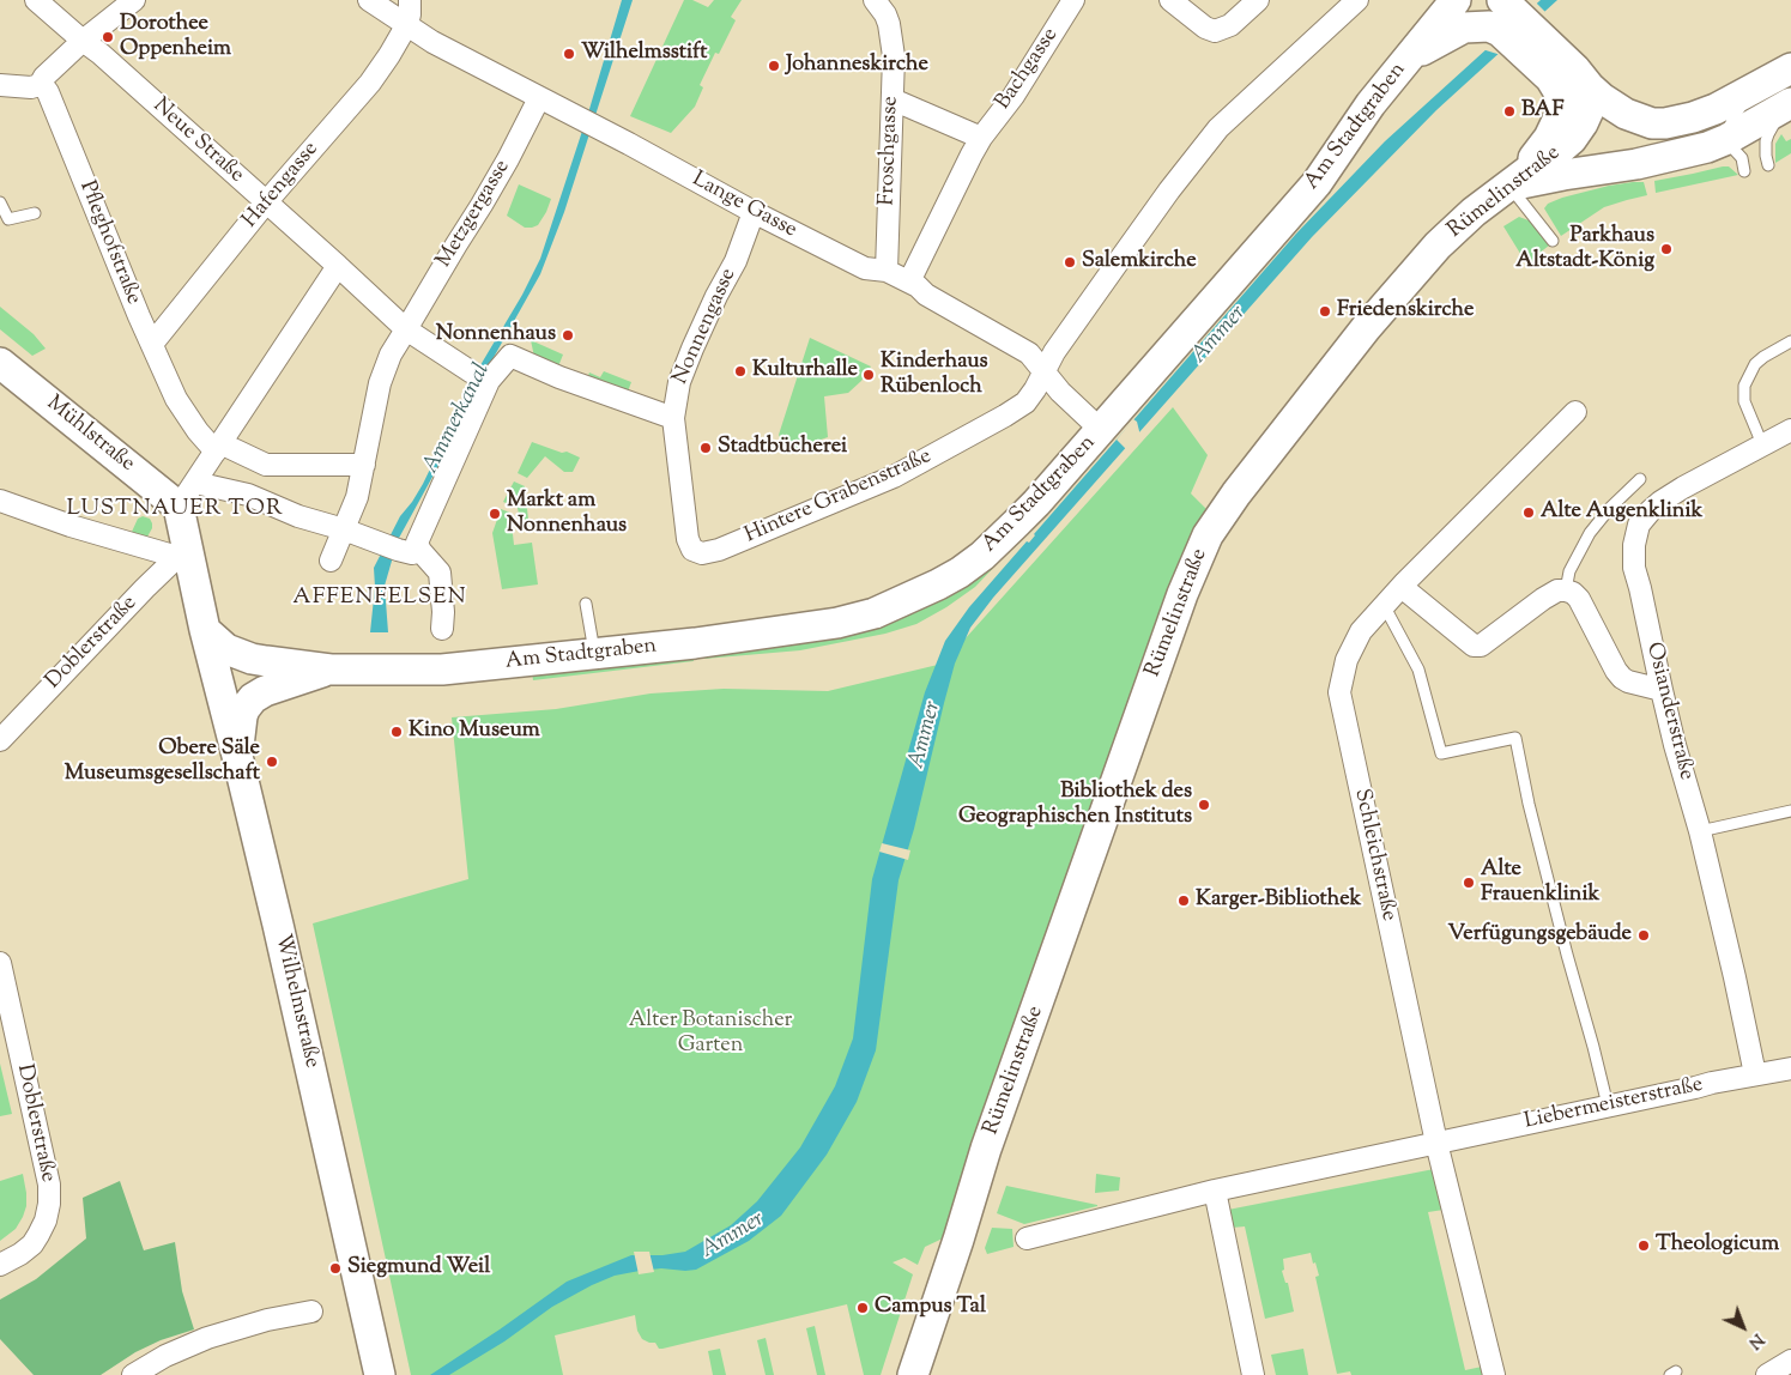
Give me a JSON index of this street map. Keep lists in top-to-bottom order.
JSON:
{
  "streets": {
    "main road": [
      "Am Stadtgraben",
      "Rümelinstraße",
      "Mühlstraße",
      "Wilhelmstraße"
    ],
    "street": [
      "Bachgasse",
      "Neue Straße",
      "Froschgasse",
      "Hafengasse",
      "Lange Gasse",
      "Metzgergasse",
      "Pfleghofstraße",
      "Nonnengasse",
      "Hintere Grabenstraße",
      "Doblerstraße",
      "Osianderstraße",
      "Schleichstraße",
      "Liebermeisterstraße"
    ]
  },
  "crossings": [
    ["Bachgasse", "Lange Gasse"],
    ["Am Stadtgraben", "Lange Gasse"],
    ["Am Stadtgraben", "Wilhelmstraße"],
    ["Neue Straße", "Hafengasse"],
    ["Neue Straße", "Metzgergasse"],
    ["Froschgasse", "Lange Gasse"],
    ["Hafengasse", "Lange Gasse"],
    ["Hafengasse", "Pfleghofstraße"],
    ["Lange Gasse", "Metzgergasse"],
    ["Lange Gasse", "Nonnengasse"],
    ["Lange Gasse", "Hintere Grabenstraße"],
    ["Nonnengasse", "Hintere Grabenstraße"],
    ["Mühlstraße", "Wilhelmstraße"],
    ["Doblerstraße", "Wilhelmstraße"],
    ["Osianderstraße", "Liebermeisterstraße"],
    ["Schleichstraße", "Liebermeisterstraße"]
  ],
  "districts": ["LUSTNAUER TOR", "AFFENFELSEN"],
  "water": ["Ammer", "Ammerkanal"],
  "parks": ["Alter Botanischer Garten"],
  "places": [
    "Dorothee Oppenheim",
    "Wilhelmsstift",
    "Johanneskirche",
    "BAF",
    "Parkhaus Altstadt-König",
    "Salemkirche",
    "Friedenskirche",
    "Nonnenhaus",
    "Kulturhalle",
    "Kinderhaus Rübenloch",
    "Stadtbücherei",
    "Alte Augenklinik",
    "Markt am Nonnenhaus",
    "Kino Museum",
    "Obere Säle Museumsgesellschaft",
    "Bibliothek des Geographischen Instituts",
    "Alte Frauenklinik",
    "Karger-Bibliothek",
    "Verfügungsgebäude",
    "Theologicum",
    "Siegmund Weil",
    "Campus Tal"
  ],
  "north": "bottom right"
}
